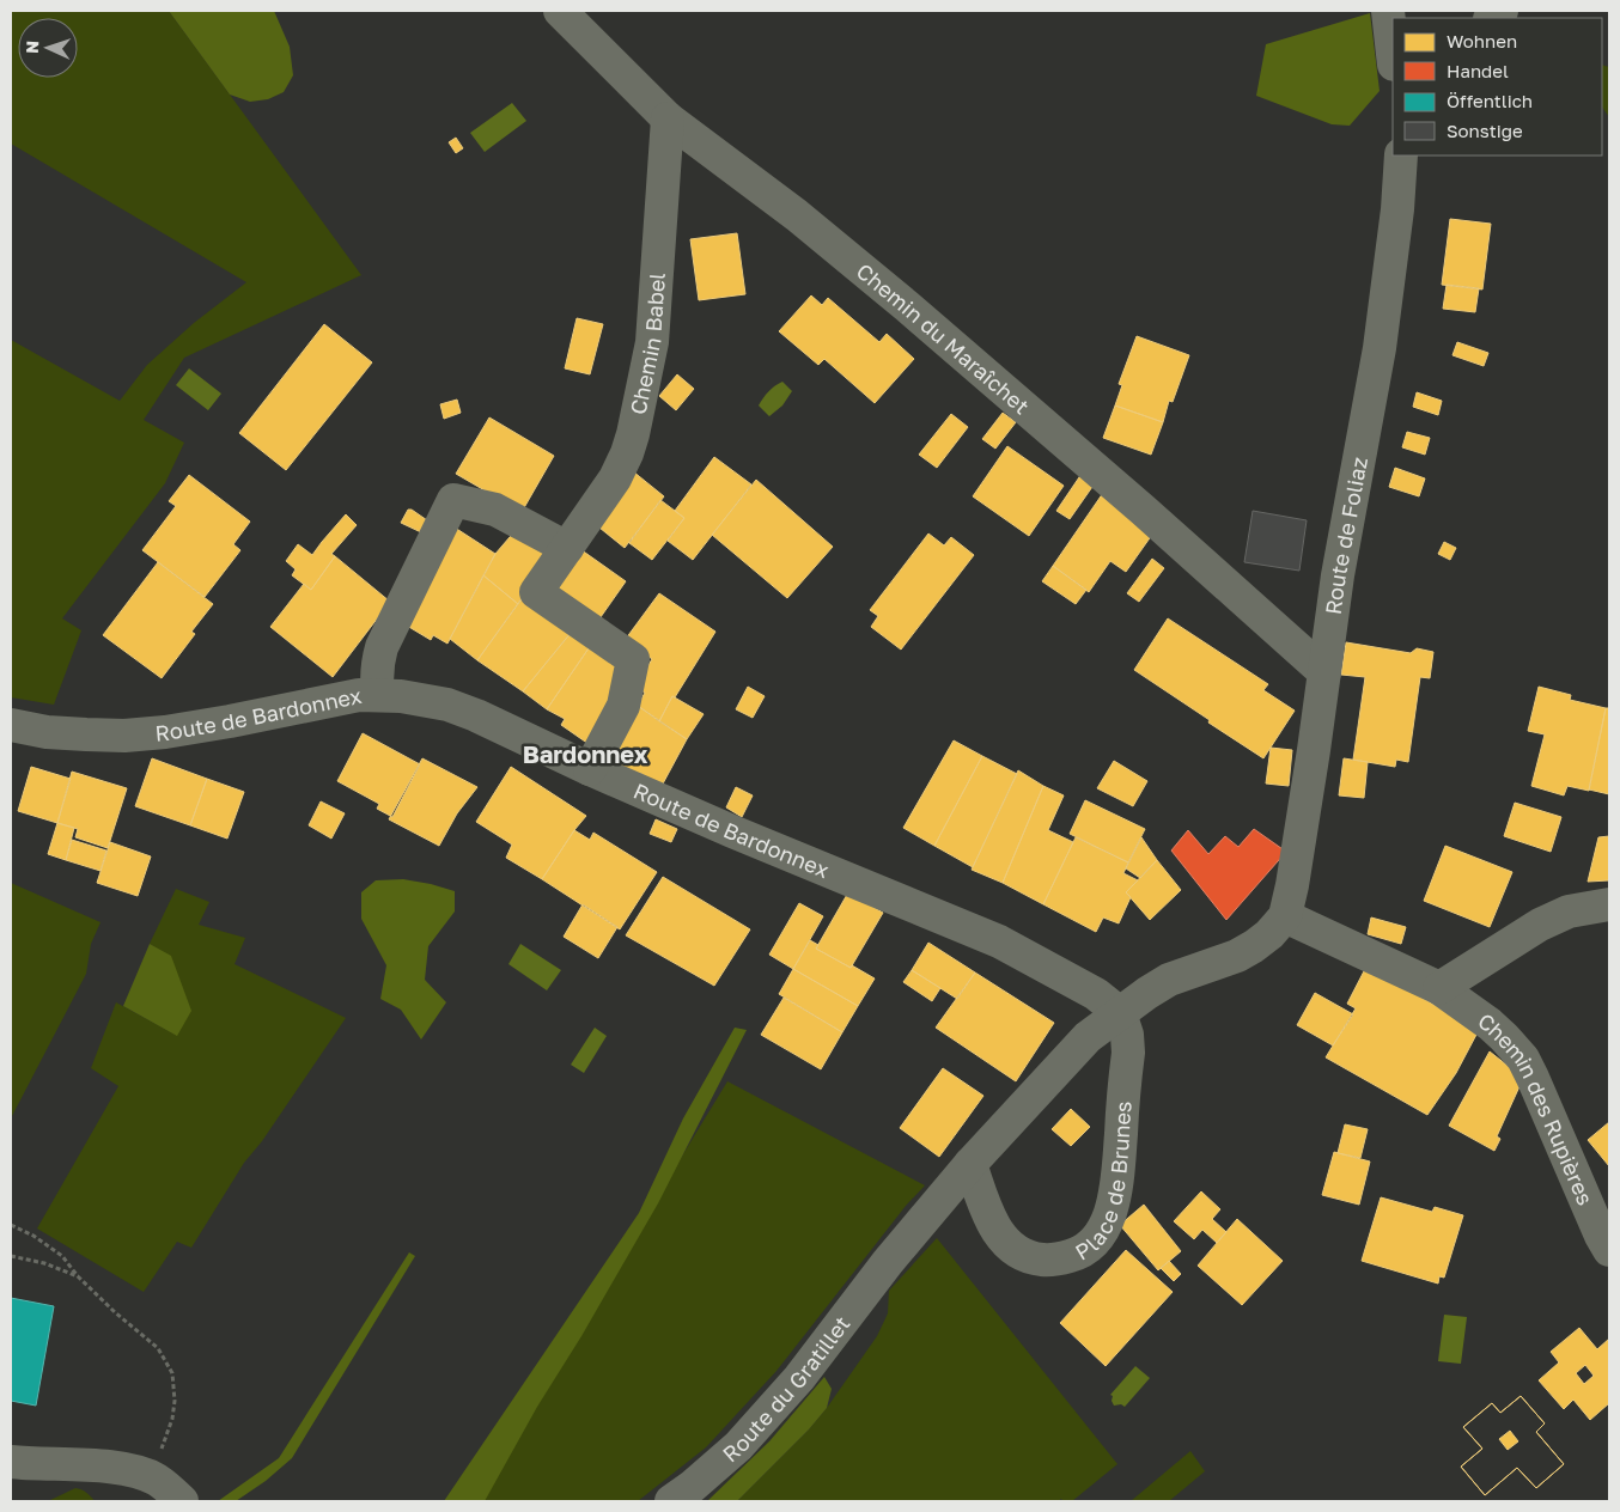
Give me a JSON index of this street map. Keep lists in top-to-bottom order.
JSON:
{
  "streets": {
    "street": [
      "Chemin du Maraîchet",
      "Chemin Babel",
      "Route de Foliaz",
      "Route de Bardonnex",
      "Chemin des Rupières",
      "Place de Brunes",
      "Route du Gratillet"
    ]
  },
  "crossings": [
    ["Chemin du Maraîchet", "Chemin Babel"],
    ["Chemin du Maraîchet", "Route de Foliaz"],
    ["Chemin Babel", "Route de Bardonnex"],
    ["Route de Bardonnex", "Place de Brunes"],
    ["Place de Brunes", "Route du Gratillet"]
  ],
  "districts": ["Bardonnex"],
  "legend": [
    "Wohnen",
    "Handel",
    "Öffentlich",
    "Sonstige"
  ],
  "north": "left"
}
